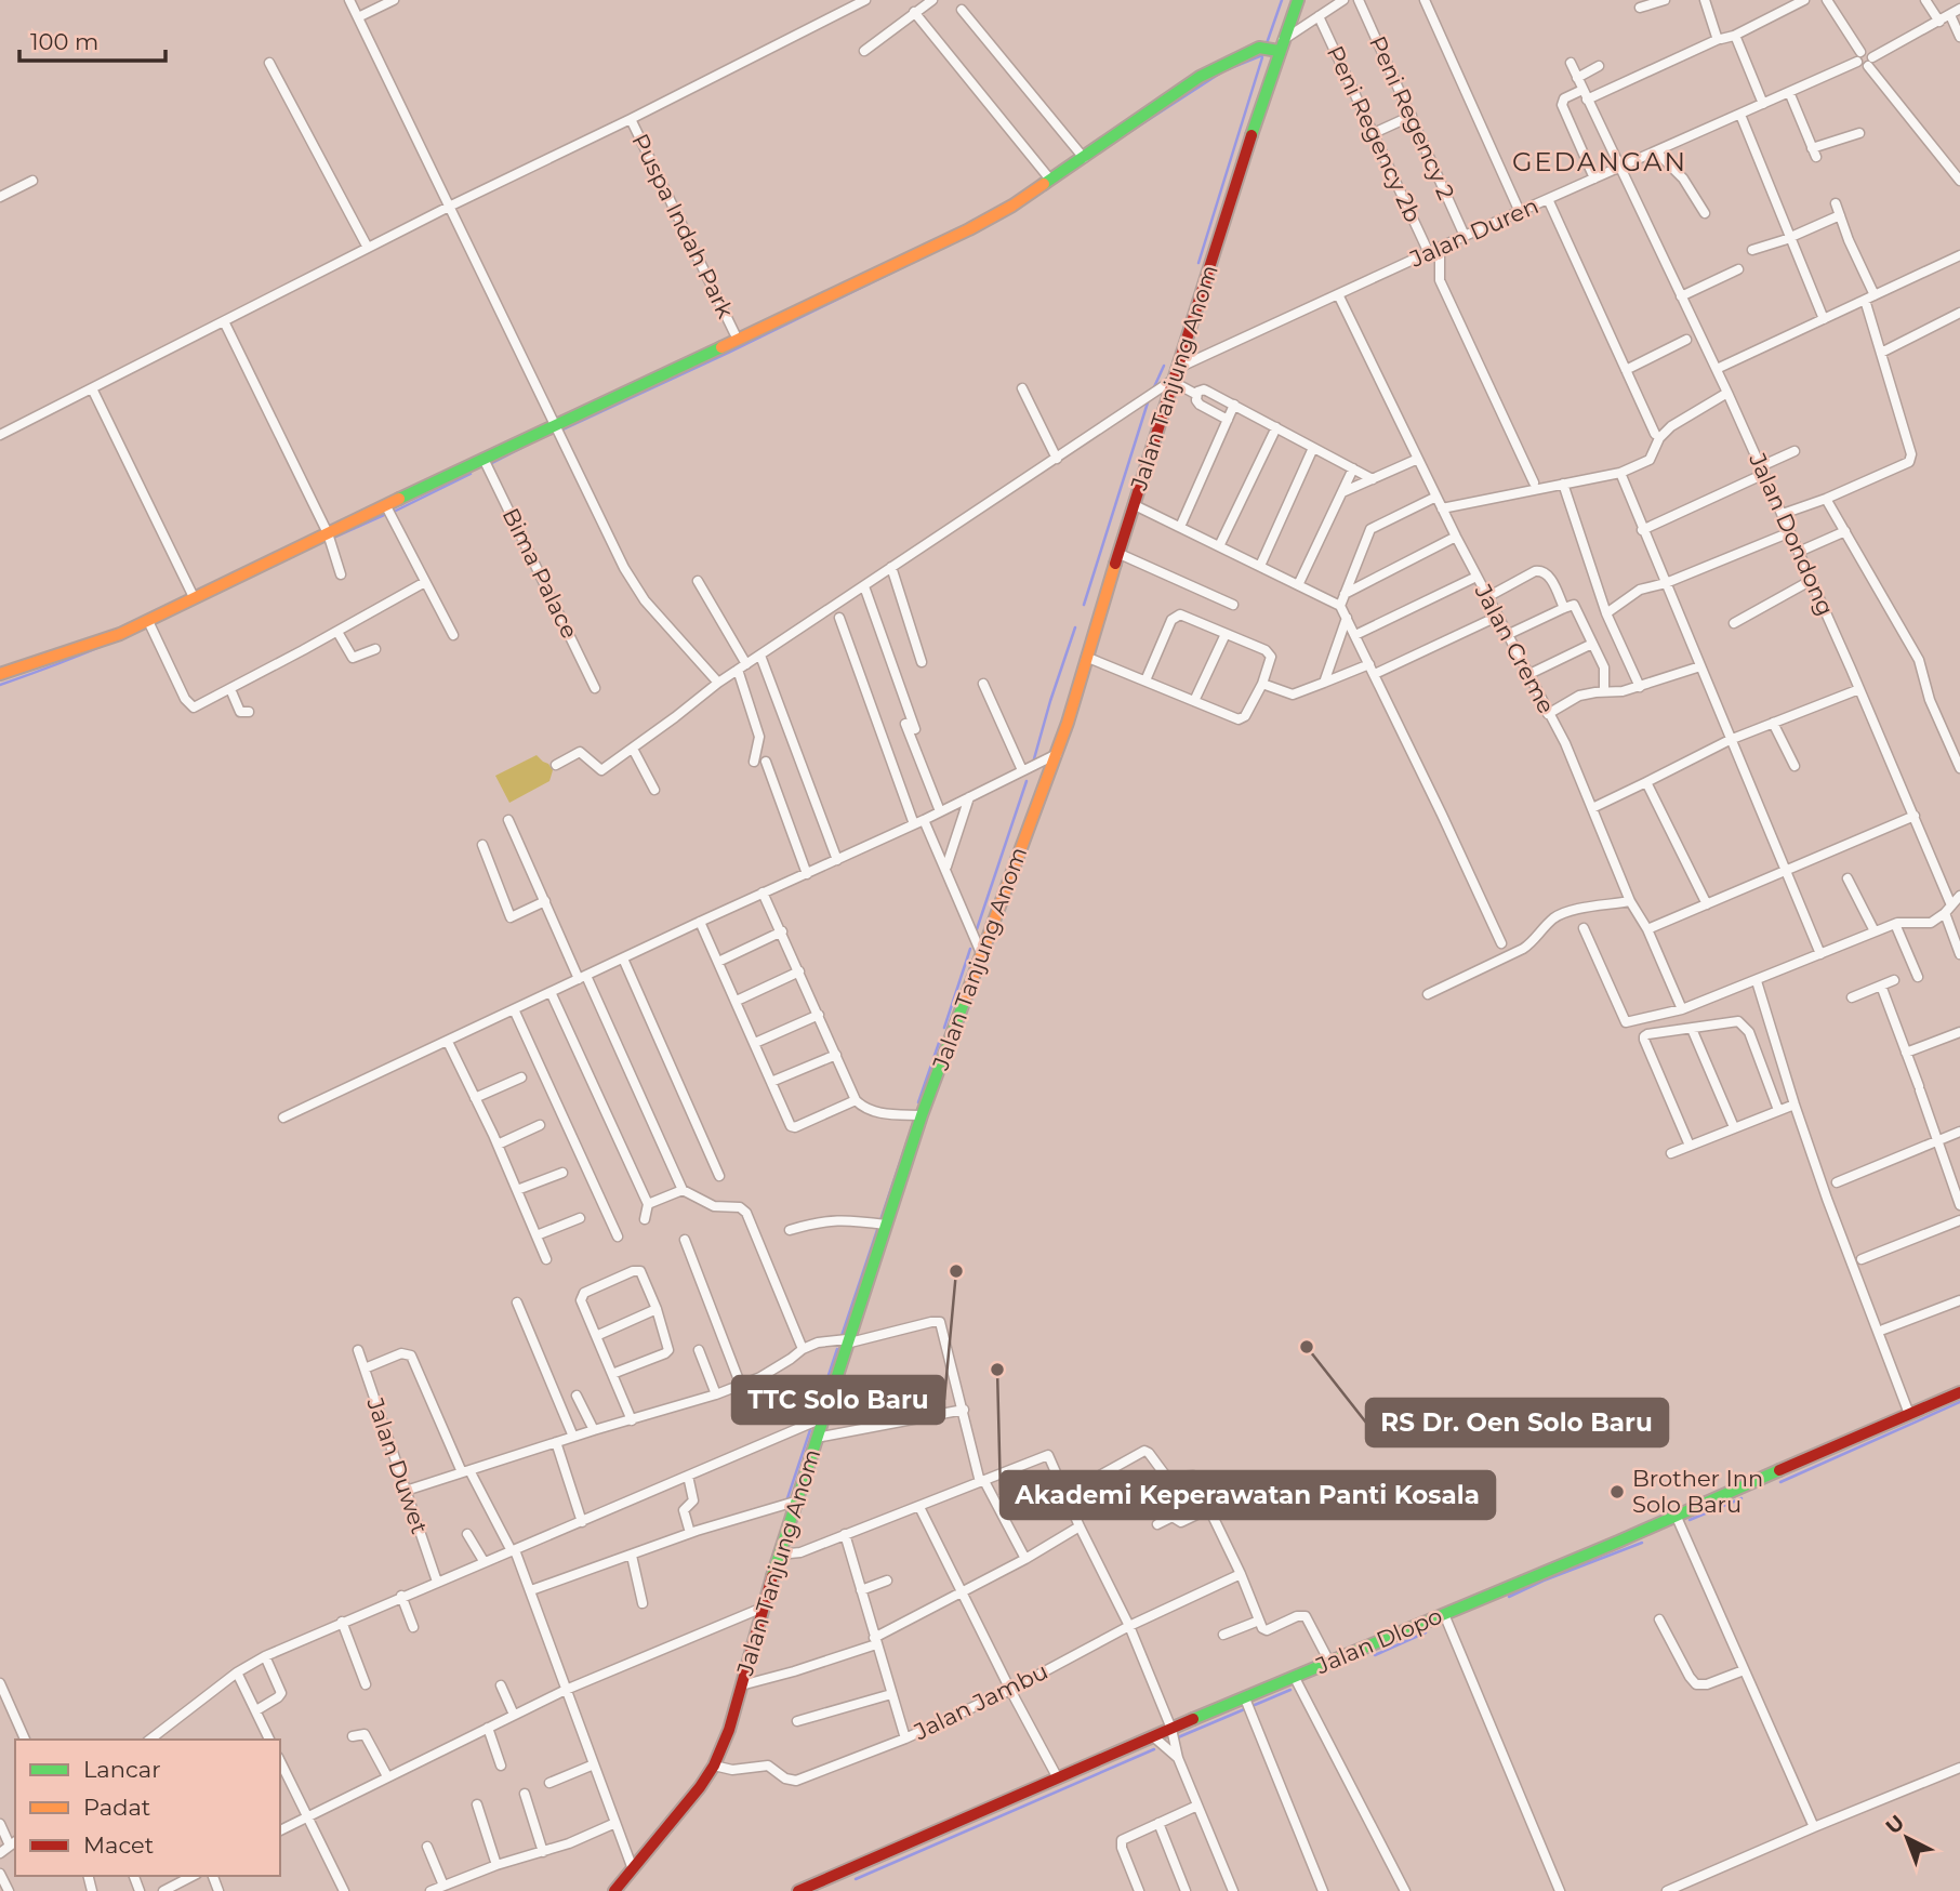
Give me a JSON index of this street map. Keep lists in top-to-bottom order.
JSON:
{
  "streets": {
    "street": [
      "Peni Regency 2",
      "Peni Regency 2b",
      "Puspa Indah Park",
      "Jalan Duren",
      "Jalan Tanjung Anom",
      "Jalan Dondong",
      "Bima Palace",
      "Jalan Creme",
      "Jalan Duwet",
      "Jalan Dlopo",
      "Jalan Jambu"
    ]
  },
  "crossings": [
    ["Peni Regency 2", "Jalan Duren"],
    ["Peni Regency 2b", "Jalan Duren"],
    ["Jalan Duren", "Jalan Tanjung Anom"],
    ["Jalan Duren", "Jalan Dondong"],
    ["Jalan Duren", "Jalan Creme"],
    ["Jalan Tanjung Anom", "Jalan Jambu"]
  ],
  "districts": ["GEDANGAN"],
  "places": [
    "TTC Solo Baru",
    "RS Dr. Oen Solo Baru",
    "Akademi Keperawatan Panti Kosala",
    "Brother Inn Solo Baru"
  ],
  "legend": ["Lancar", "Padat", "Macet"],
  "scale_bar": "100 m",
  "north": "top left"
}
